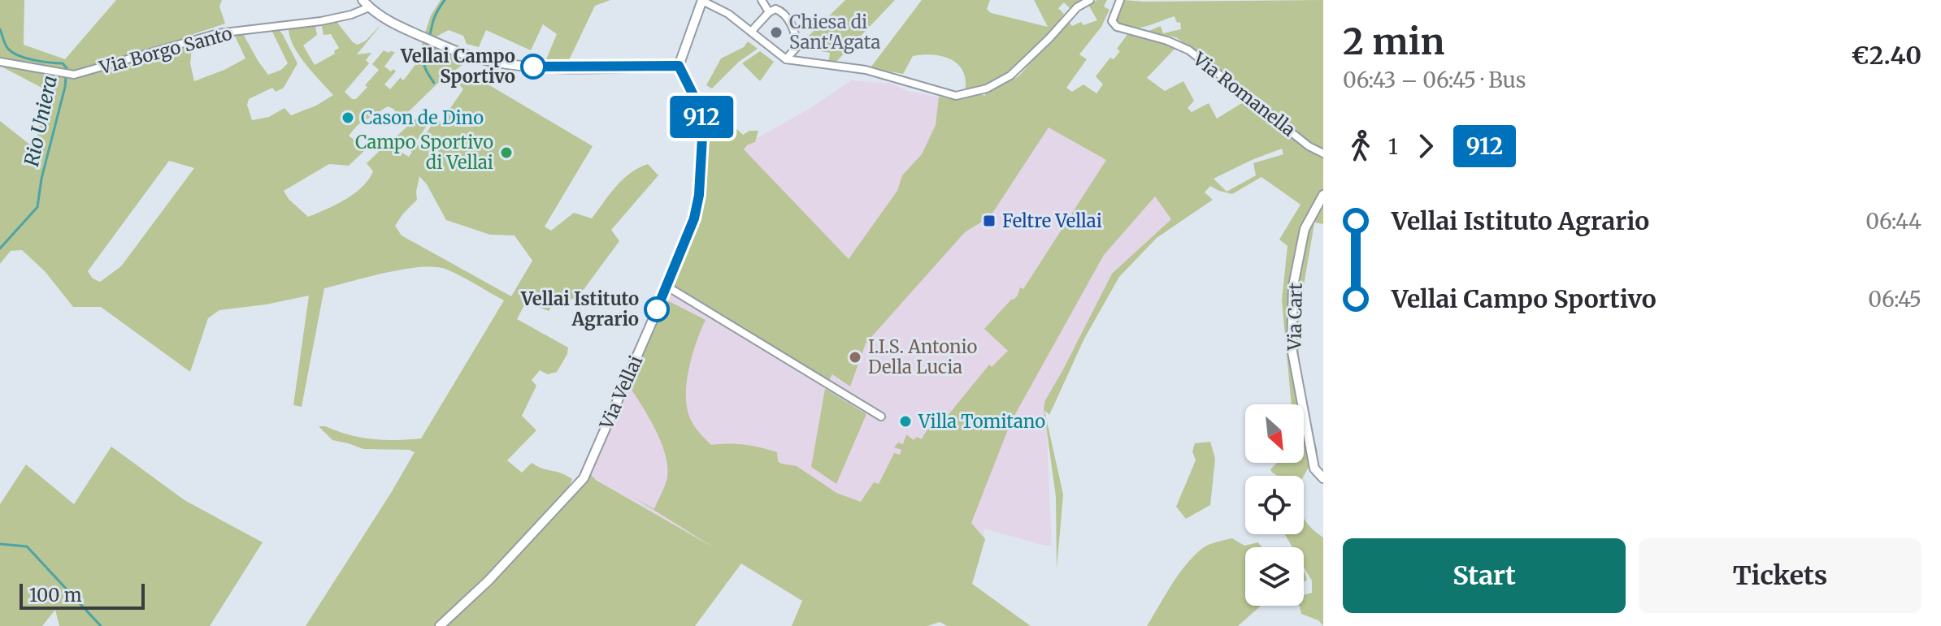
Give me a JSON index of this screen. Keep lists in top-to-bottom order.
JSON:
{
  "streets": {
    "street": [
      "Via Borgo Santo",
      "Via Romanella",
      "Via Cart",
      "Via Vellai"
    ]
  },
  "water": ["Rio Uniera"],
  "places": {
    "other": [
      "Chiesa di Sant'Agata",
      "Vellai Campo Sportivo",
      "Cason de Dino",
      "Campo Sportivo di Vellai",
      "Vellai Istituto Agrario",
      "I.I.S. Antonio Della Lucia",
      "Villa Tomitano"
    ],
    "transit": ["Feltre Vellai"]
  },
  "lines": ["bus line 912"],
  "scale_bar": "100 m",
  "north": "bottom right",
  "page": {
    "on_map": "912",
    "heading": ["2 min", "06:43 – 06:45 · Bus", "€2.40"],
    "legs": ["1", "912"],
    "list": [
      {
        "name": "Vellai Istituto Agrario",
        "value": "06:44"
      },
      {
        "name": "Vellai Campo Sportivo",
        "value": "06:45"
      }
    ],
    "buttons": ["Start", "Tickets"],
    "scale": "100 m"
  }
}
